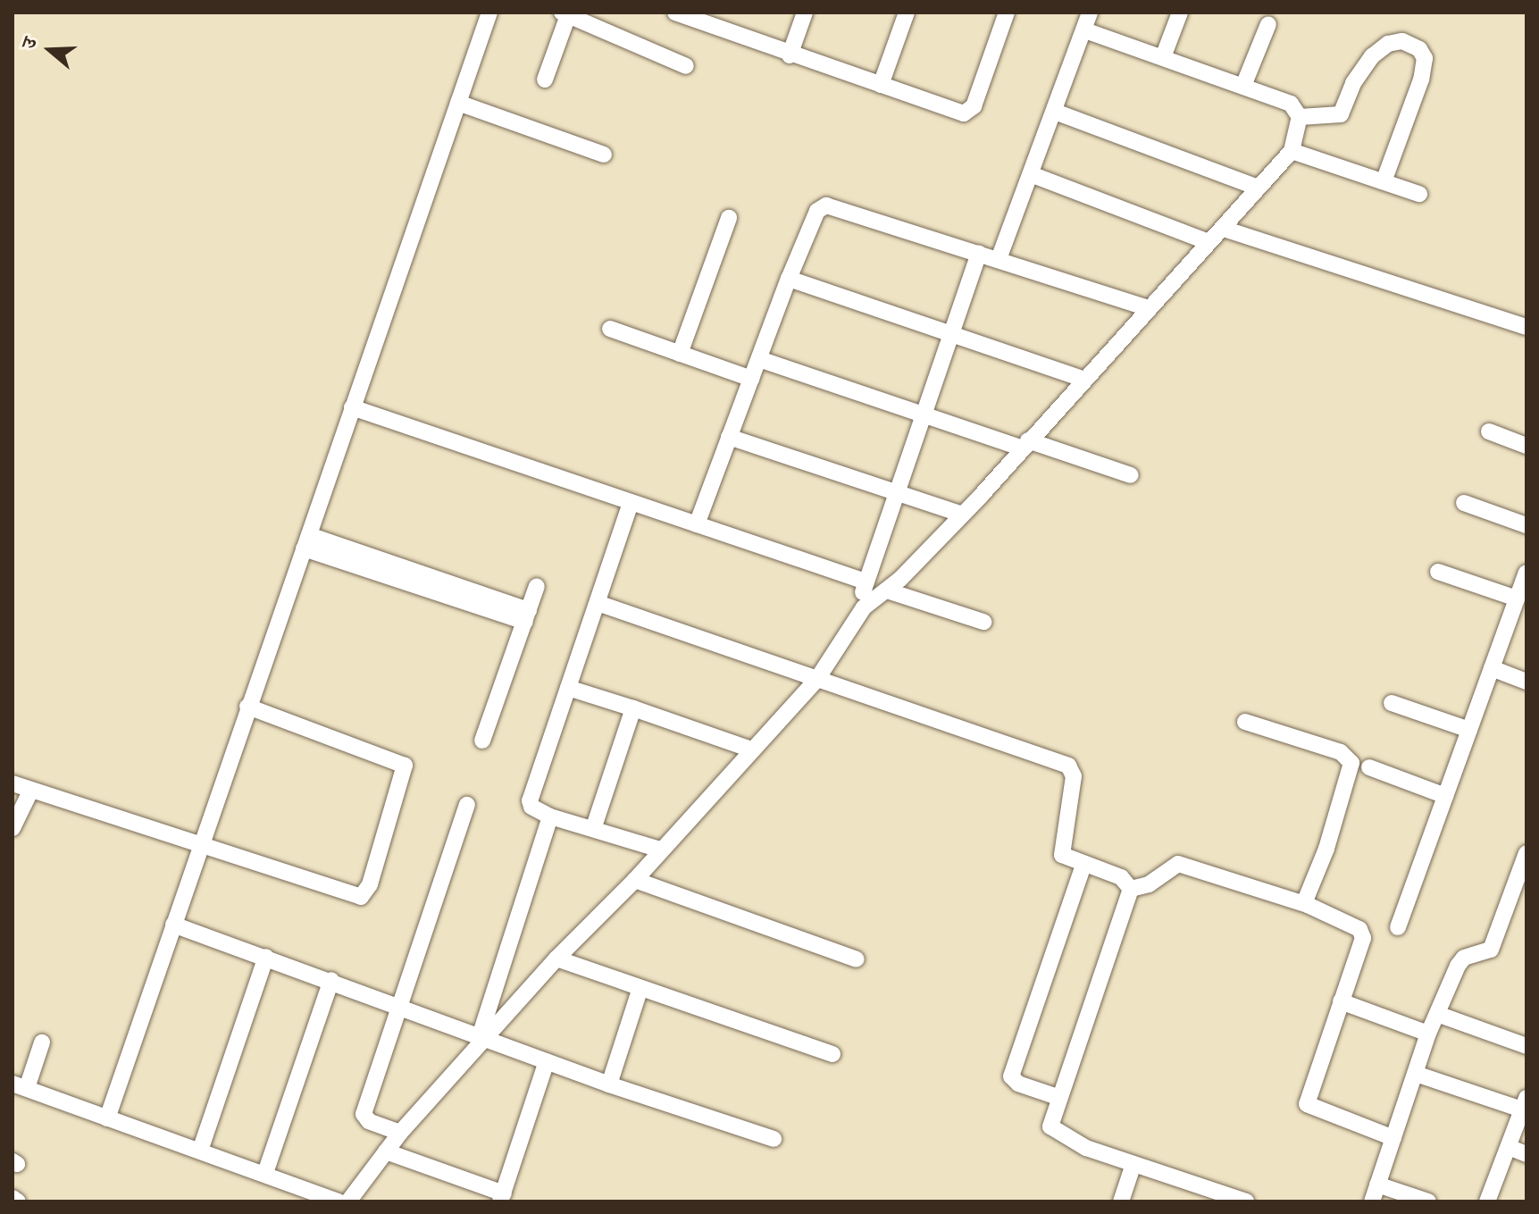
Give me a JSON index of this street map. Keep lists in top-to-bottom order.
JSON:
{
  "north": "left"
}
